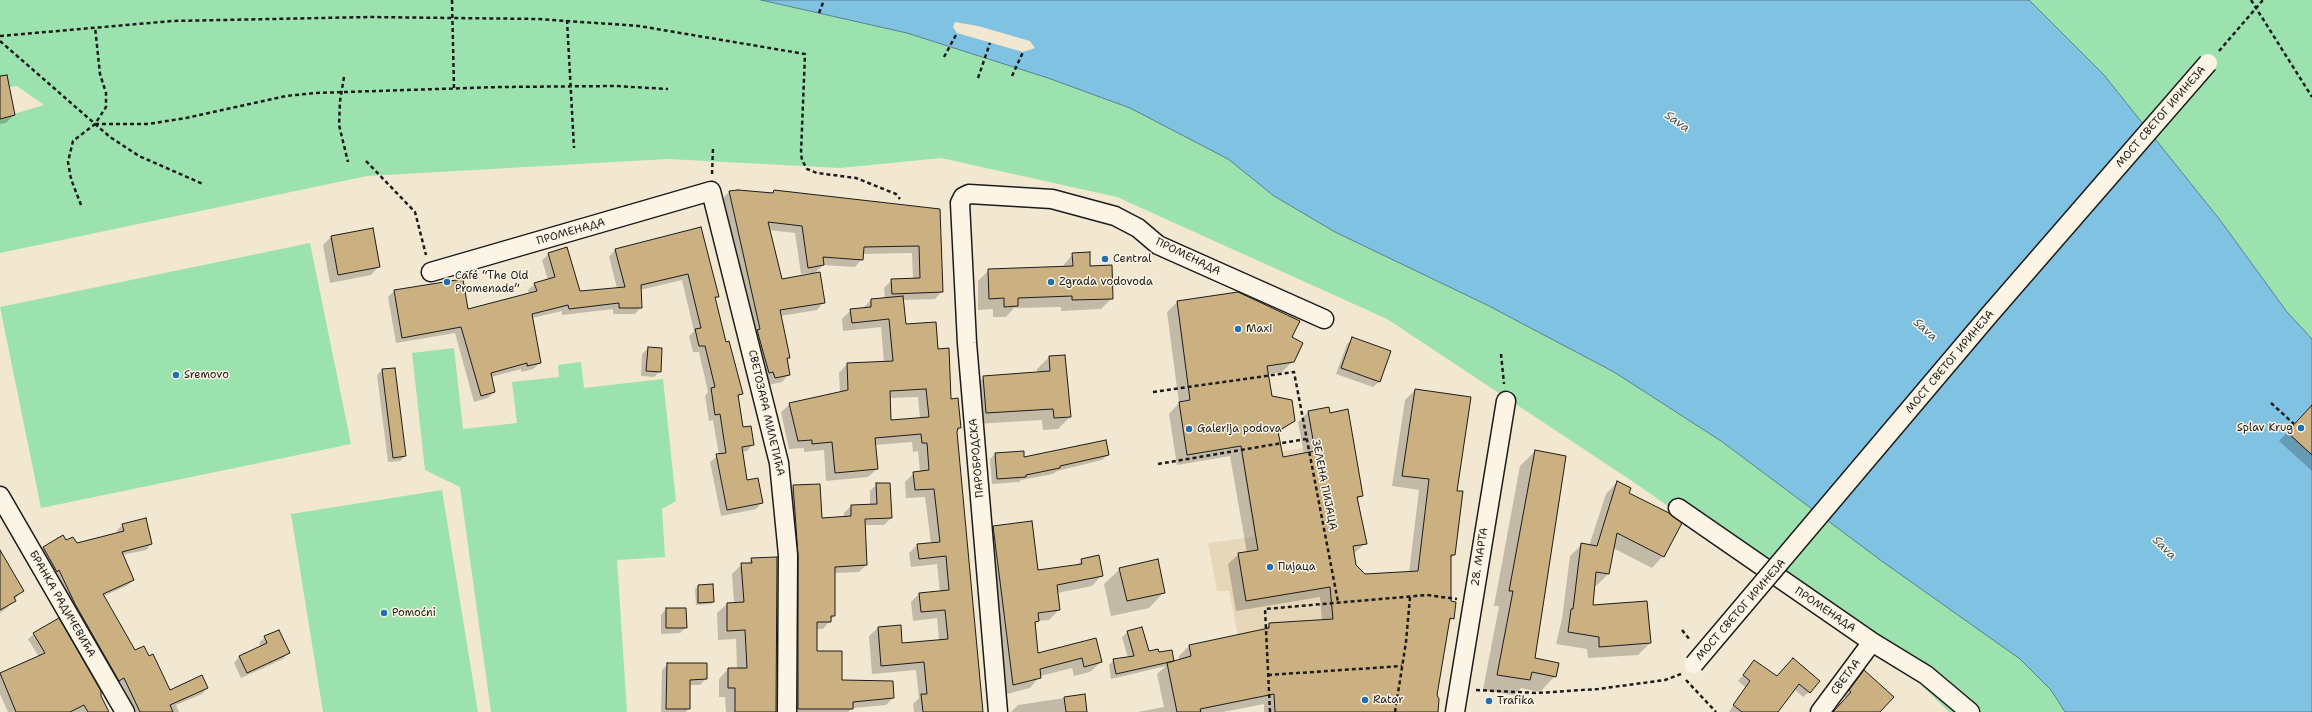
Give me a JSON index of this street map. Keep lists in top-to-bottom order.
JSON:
{
  "streets": {
    "street": [
      "МОСТ СВЕТОГ ИРИНЕЈА",
      "ПРОМЕНАДА",
      "СВЕТОЗАРА МИЛЕТИЋА",
      "ПАРОБРОДСКА",
      "28. МАРТА",
      "БРАНКА РАДИЧЕВИЋА",
      "СВЕТЛА"
    ],
    "path": ["ЗЕЛЕНА ПИЈАЦА"]
  },
  "crossings": [
    ["ПРОМЕНАДА", "СВЕТОЗАРА МИЛЕТИЋА"],
    ["ПРОМЕНАДА", "ПАРОБРОДСКА"],
    ["ПРОМЕНАДА", "СВЕТЛА"]
  ],
  "water": ["Sava"],
  "places": [
    "Central",
    "Café “The Old Promenade”",
    "Zgrada vodovoda",
    "Maxi",
    "Sremovo",
    "Splav Krug",
    "Galerija podova",
    "Пијаца",
    "Pomoćni",
    "Ratar",
    "Trafika"
  ]
}
